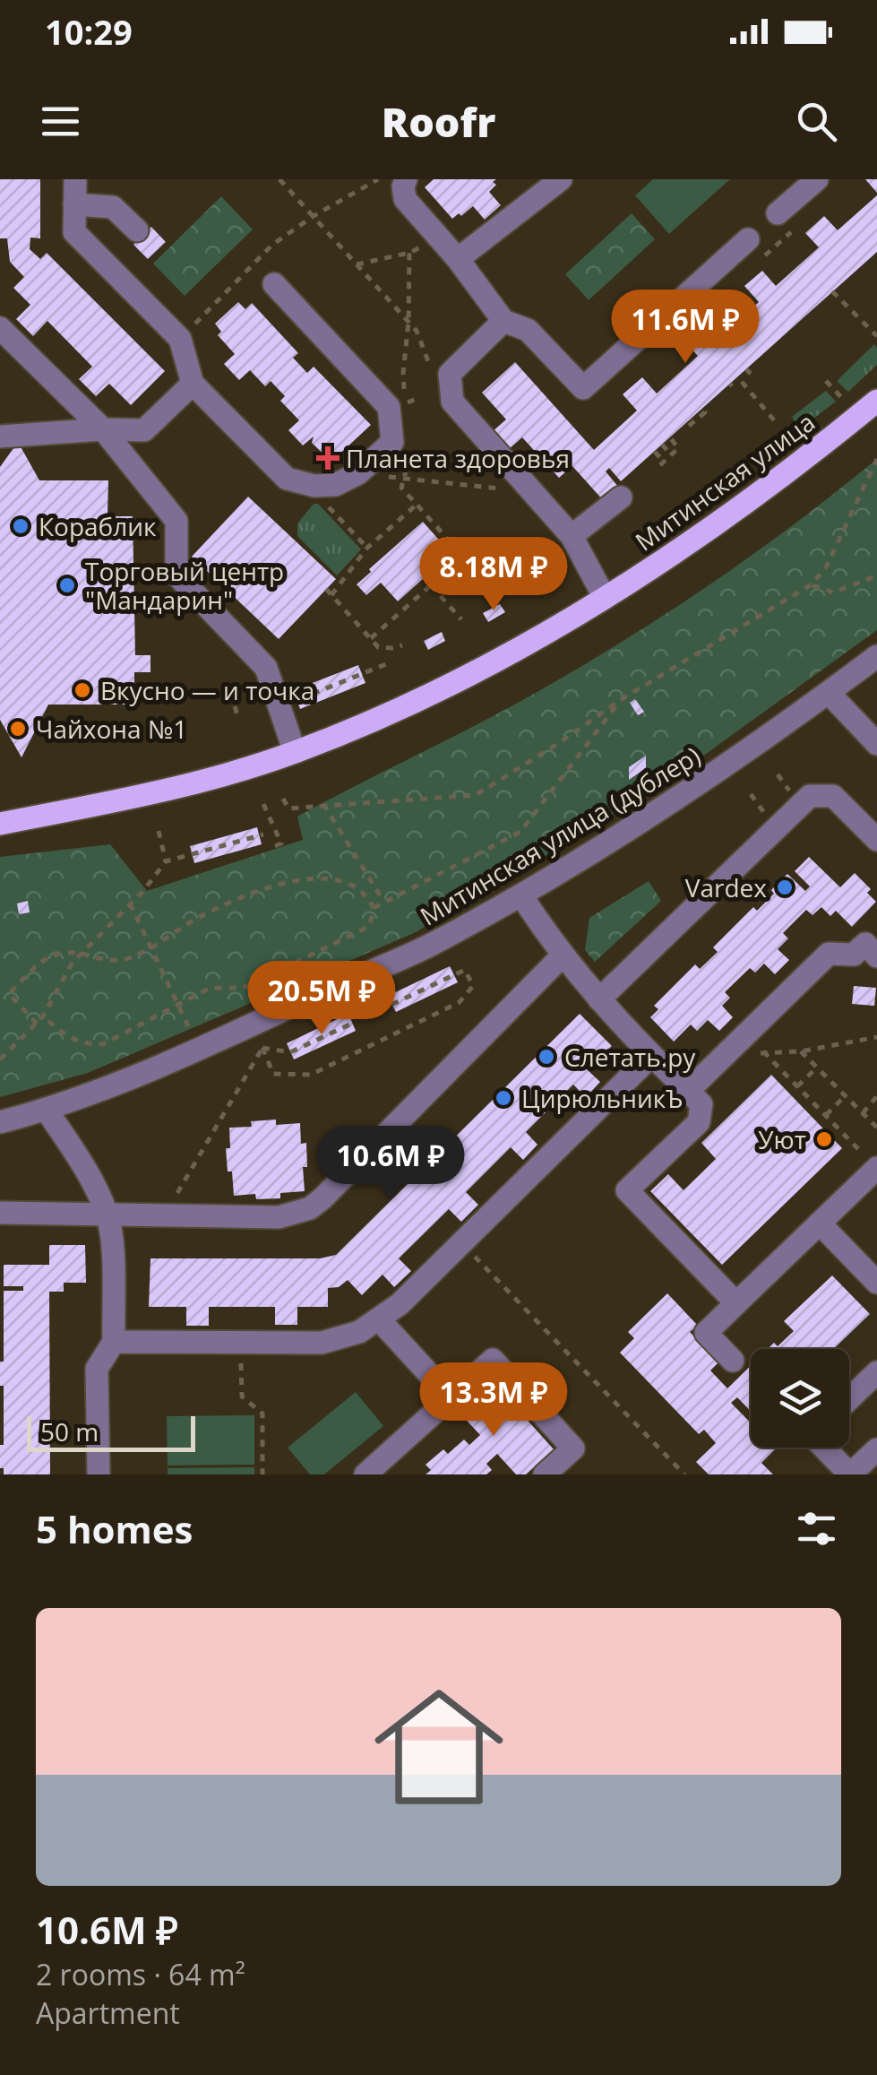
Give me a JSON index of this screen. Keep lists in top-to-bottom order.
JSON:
{
  "streets": {
    "main road": ["Митинская улица"],
    "street": ["Митинская улица (дублер)"]
  },
  "places": {
    "health": ["Планета здоровья"],
    "other": [
      "Кораблик",
      "Торговый центр \"Мандарин\"",
      "Вкусно — и точка",
      "Чайхона №1",
      "Vardex",
      "Слетать.ру",
      "ЦирюльникЪ",
      "Уют"
    ]
  },
  "scale_bar": "50 m",
  "page": {
    "status": "10:29",
    "header": "Roofr",
    "price": [
      "11.6M ₽",
      "8.18M ₽",
      "20.5M ₽",
      "10.6M ₽",
      "13.3M ₽"
    ],
    "scale": "50 m",
    "heading": "5 homes",
    "list": [
      {
        "name": "10.6M ₽",
        "note": "2 rooms · 64 m² · Apartment"
      }
    ]
  }
}
